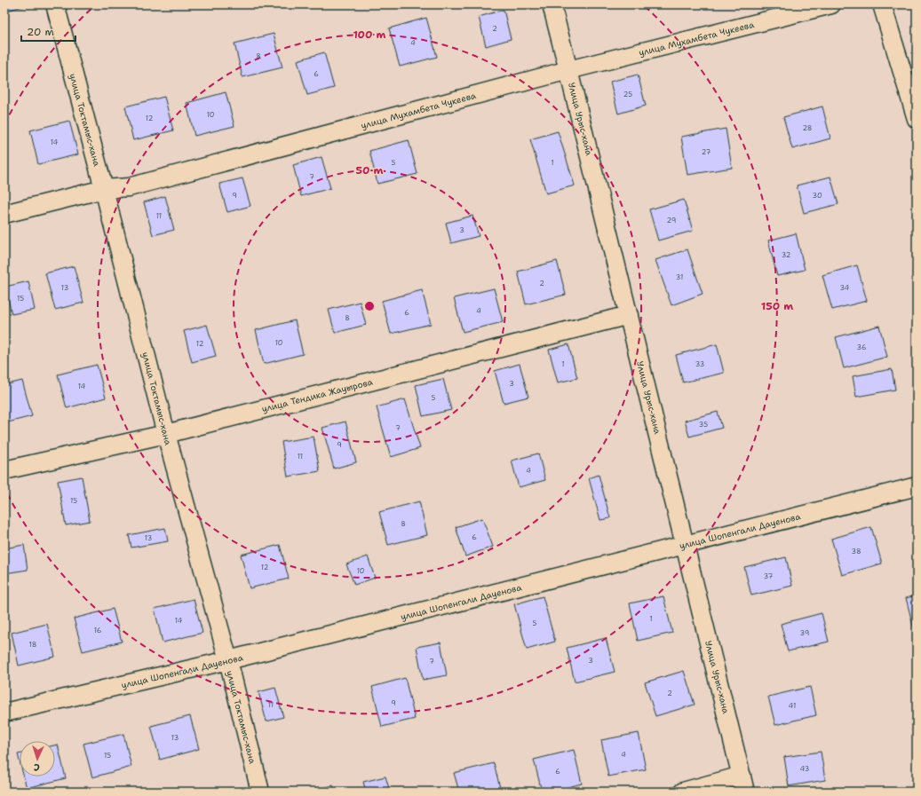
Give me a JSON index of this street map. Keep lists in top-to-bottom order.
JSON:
{
  "streets": {
    "street": [
      "улица Мухамбета Чукеева",
      "Улица Урыс-хана",
      "улица Токтамыс-хана",
      "улица Тендика Жауырова",
      "улица Шопенгали Дауенова"
    ]
  },
  "crossings": [
    ["улица Мухамбета Чукеева", "Улица Урыс-хана"],
    ["улица Мухамбета Чукеева", "улица Токтамыс-хана"],
    ["Улица Урыс-хана", "улица Тендика Жауырова"],
    ["Улица Урыс-хана", "улица Шопенгали Дауенова"],
    ["улица Токтамыс-хана", "улица Тендика Жауырова"],
    ["улица Токтамыс-хана", "улица Шопенгали Дауенова"]
  ],
  "house_numbers": [
    "2",
    "4",
    "8",
    "6",
    "25",
    "10",
    "12",
    "28",
    "14",
    "27",
    "5",
    "1",
    "7",
    "9",
    "30",
    "11",
    "29",
    "3",
    "32",
    "31",
    "2",
    "13",
    "34",
    "15",
    "4",
    "6",
    "8",
    "10",
    "12",
    "36",
    "1",
    "33",
    "3",
    "14",
    "5",
    "35",
    "7",
    "9",
    "11",
    "4",
    "15",
    "8",
    "6",
    "13",
    "38",
    "12",
    "10",
    "37",
    "1",
    "14",
    "5",
    "16",
    "39",
    "18",
    "3",
    "7",
    "2",
    "9",
    "11",
    "41",
    "13",
    "4",
    "15",
    "43",
    "6"
  ],
  "scale_bar": "20 m",
  "north": "bottom",
  "rings": ["100 m", "50 m", "150 m"]
}
